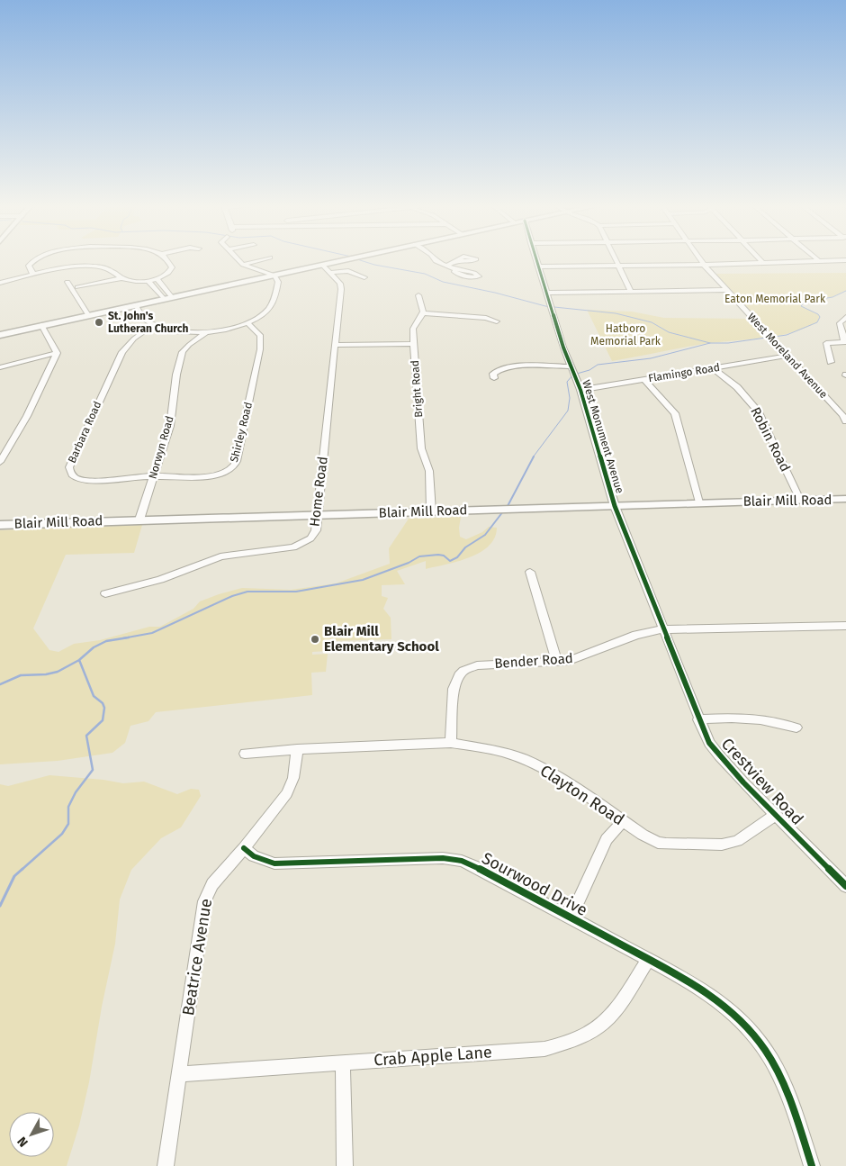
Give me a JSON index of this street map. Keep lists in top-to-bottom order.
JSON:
{
  "streets": {
    "main road": ["Blair Mill Road"],
    "street": [
      "West Moreland Avenue",
      "Flamingo Road",
      "Bright Road",
      "Barbara Road",
      "Shirley Road",
      "West Monument Avenue",
      "Robin Road",
      "Norwyn Road",
      "Home Road",
      "Bender Road",
      "Crestview Road",
      "Clayton Road",
      "Sourwood Drive",
      "Beatrice Avenue",
      "Crab Apple Lane"
    ]
  },
  "crossings": [
    ["West Moreland Avenue", "Flamingo Road"],
    ["Flamingo Road", "West Monument Avenue"],
    ["Flamingo Road", "Robin Road"],
    ["Bright Road", "Home Road"],
    ["Bright Road", "Blair Mill Road"],
    ["Barbara Road", "Shirley Road"],
    ["Barbara Road", "Norwyn Road"],
    ["Shirley Road", "Norwyn Road"],
    ["West Monument Avenue", "Blair Mill Road"],
    ["West Monument Avenue", "Bender Road"],
    ["West Monument Avenue", "Crestview Road"],
    ["Robin Road", "Blair Mill Road"],
    ["Norwyn Road", "Blair Mill Road"],
    ["Home Road", "Blair Mill Road"],
    ["Bender Road", "Crestview Road"],
    ["Bender Road", "Clayton Road"],
    ["Crestview Road", "Clayton Road"],
    ["Clayton Road", "Beatrice Avenue"],
    ["Sourwood Drive", "Beatrice Avenue"],
    ["Sourwood Drive", "Crab Apple Lane"],
    ["Beatrice Avenue", "Crab Apple Lane"]
  ],
  "parks": ["Eaton Memorial Park", "Hatboro Memorial Park"],
  "places": ["St. John's Lutheran Church", "Blair Mill Elementary School"],
  "north": "bottom left"
}
